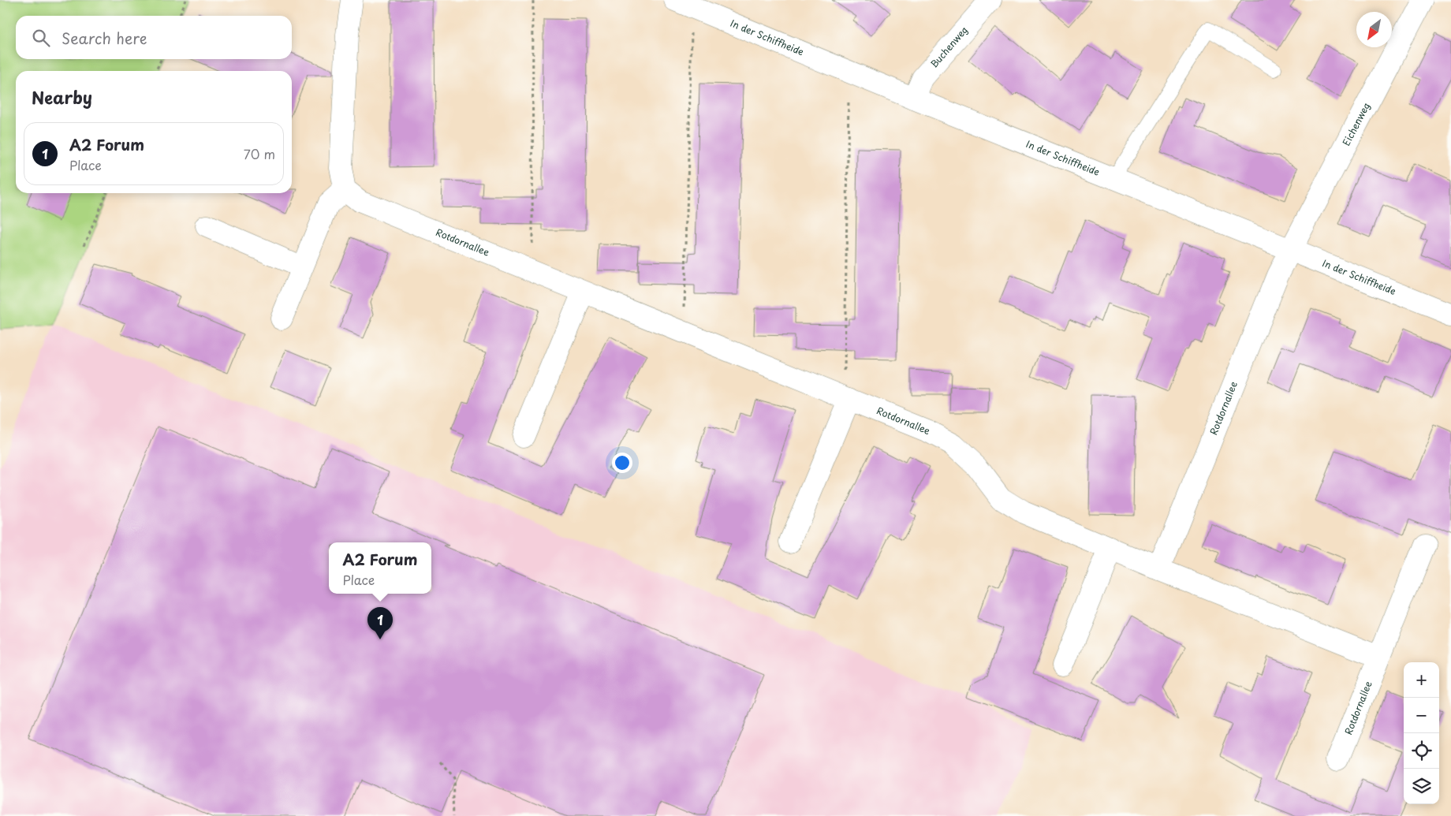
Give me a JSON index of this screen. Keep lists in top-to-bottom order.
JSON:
{
  "streets": {
    "street": [
      "In der Schiffheide",
      "Buchenweg",
      "Eichenweg",
      "Rotdornallee"
    ]
  },
  "crossings": [
    ["In der Schiffheide", "Buchenweg"],
    ["In der Schiffheide", "Eichenweg"],
    ["In der Schiffheide", "Rotdornallee"],
    ["Eichenweg", "Rotdornallee"]
  ],
  "north": "bottom left",
  "page": {
    "search": "Search here",
    "heading": "Nearby",
    "list": [
      {
        "mark": "1",
        "name": "A2 Forum",
        "note": "Place",
        "value": "70 m"
      }
    ],
    "popup": ["A2 Forum", "Place"],
    "pins": "1",
    "map_buttons": ["+", "−"]
  }
}
